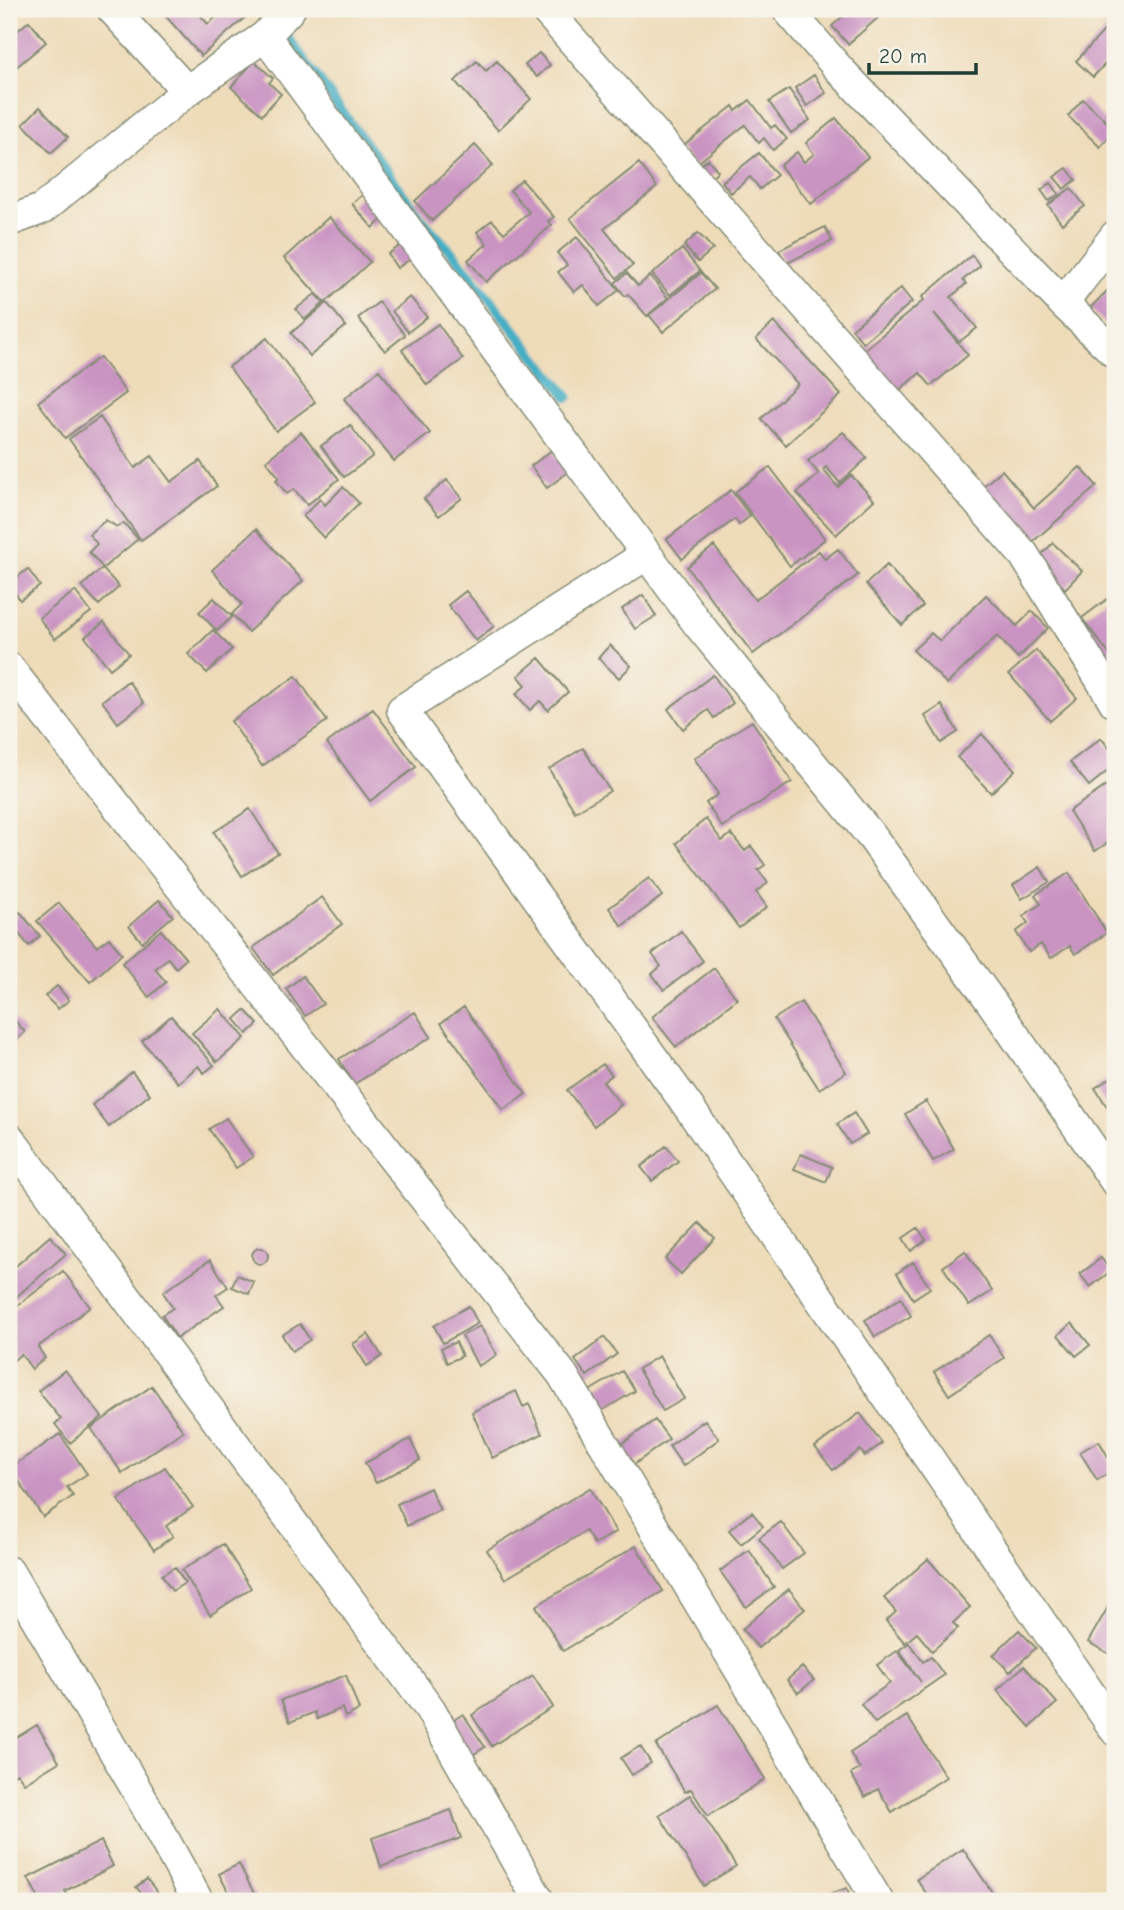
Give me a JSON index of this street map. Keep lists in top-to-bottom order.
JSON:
{
  "scale_bar": "20 m"
}
